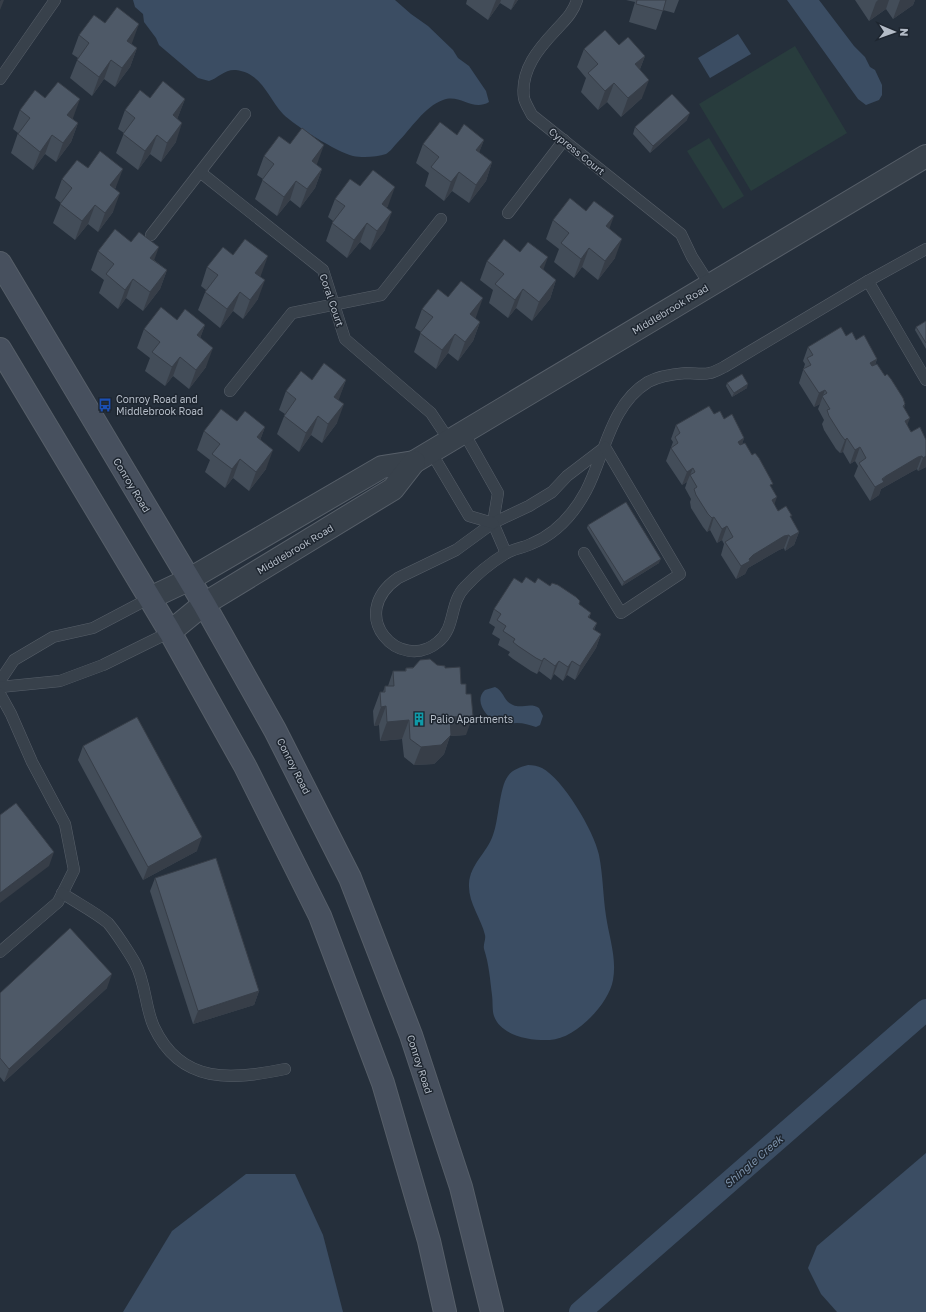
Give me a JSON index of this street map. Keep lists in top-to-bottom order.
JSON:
{
  "streets": {
    "main road": ["Conroy Road"],
    "street": ["Middlebrook Road"],
    "lane": ["Cypress Court", "Coral Court"]
  },
  "crossings": [
    ["Cypress Court", "Middlebrook Road"],
    ["Coral Court", "Middlebrook Road"],
    ["Middlebrook Road", "Conroy Road"]
  ],
  "water": ["Shingle Creek"],
  "places": {
    "bus stop": ["Conroy Road and Middlebrook Road"],
    "building": ["Palio Apartments"]
  },
  "north": "right"
}
